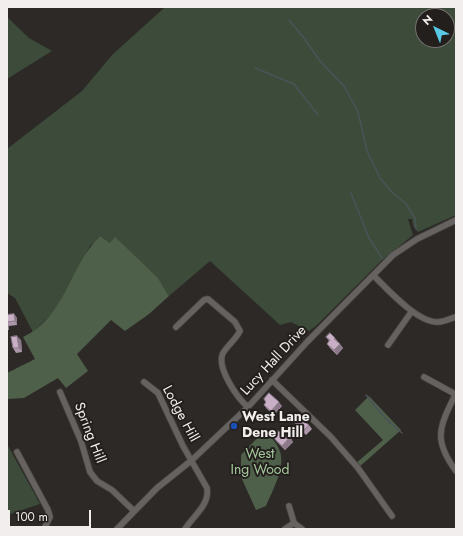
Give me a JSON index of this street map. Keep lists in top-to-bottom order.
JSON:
{
  "streets": {
    "street": ["Lucy Hall Drive", "Lodge Hill", "Spring Hill"]
  },
  "crossings": [
    ["Lucy Hall Drive", "Lodge Hill"],
    ["Lucy Hall Drive", "Spring Hill"]
  ],
  "parks": ["West Ing Wood"],
  "places": ["West Lane Dene Hill"],
  "scale_bar": "100 m",
  "north": "top left"
}
